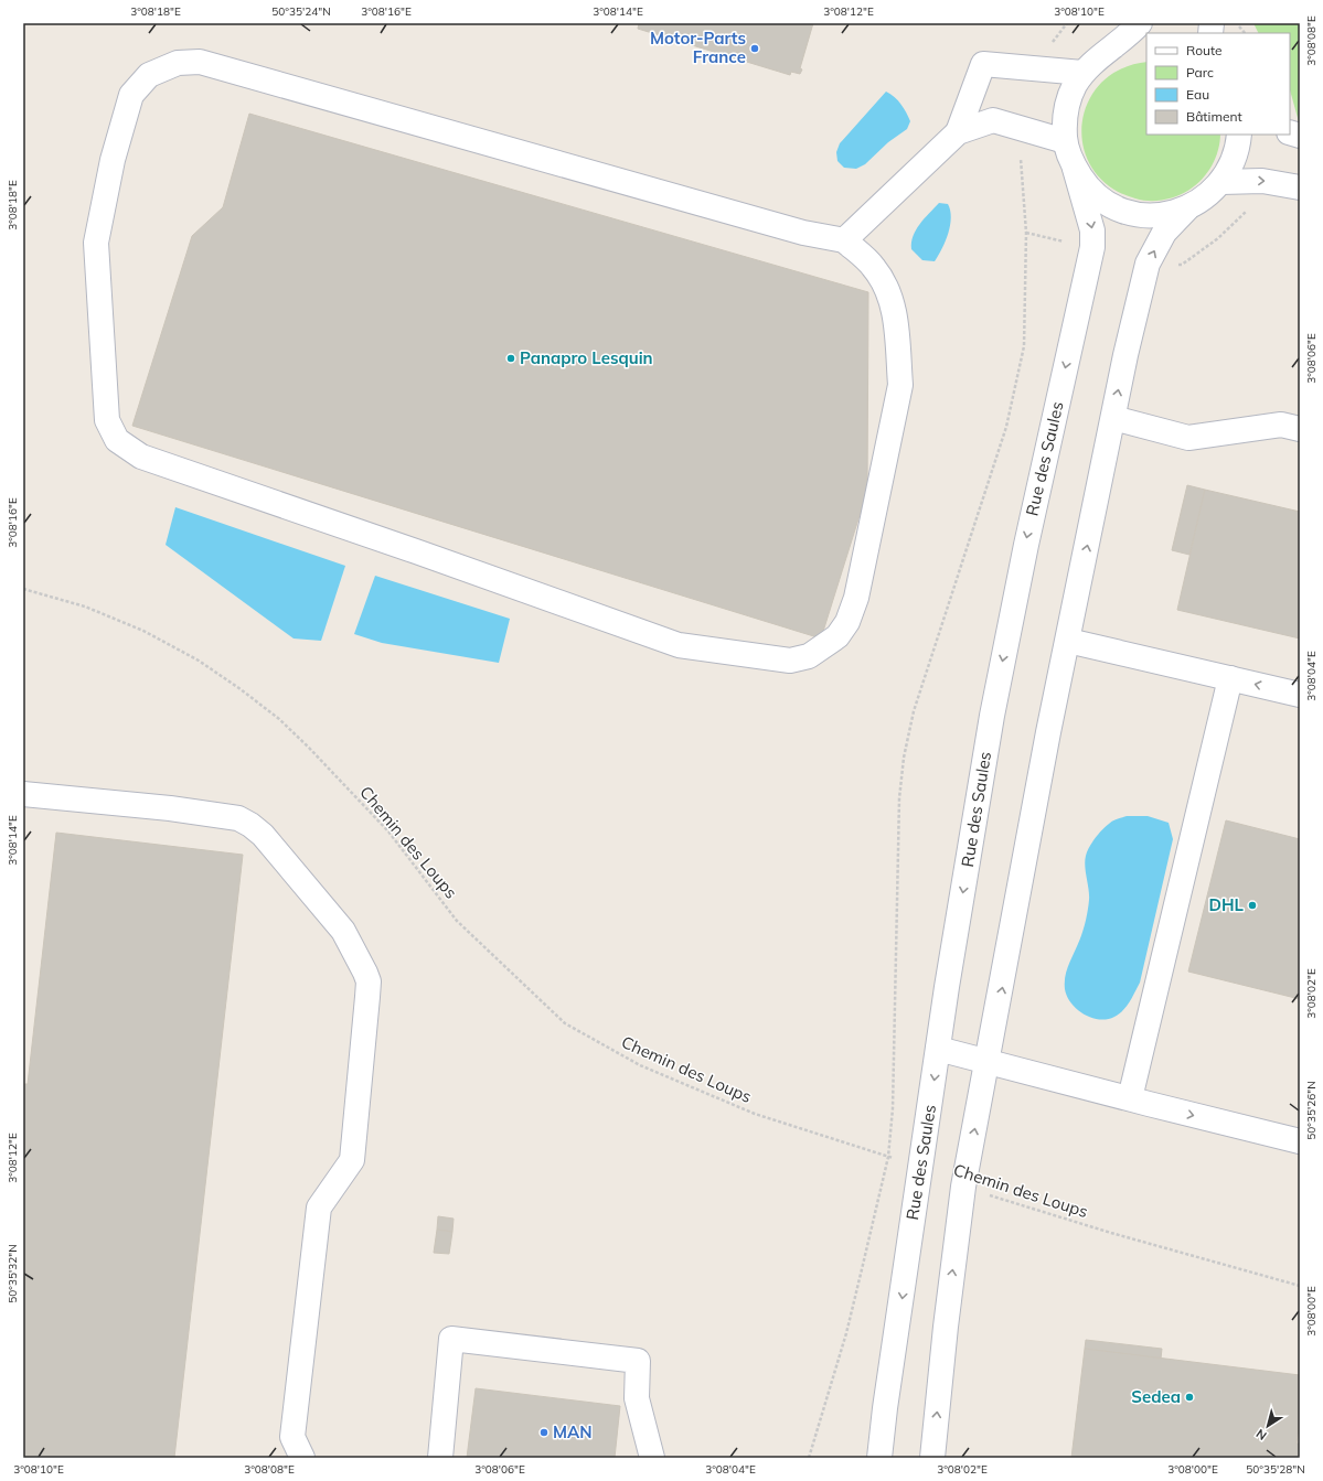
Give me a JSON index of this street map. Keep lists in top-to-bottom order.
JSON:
{
  "streets": {
    "street": ["Rue des Saules"],
    "path": ["Chemin des Loups"]
  },
  "crossings": [
    ["Rue des Saules", "Chemin des Loups"]
  ],
  "places": [
    "Motor-Parts France",
    "Panapro Lesquin",
    "DHL",
    "Sedea",
    "MAN"
  ],
  "legend": [
    "Route",
    "Parc",
    "Eau",
    "Bâtiment"
  ],
  "north": "bottom left",
  "coordinates": [
    "3°08'18\"E",
    "50°35'24\"N",
    "3°08'16\"E",
    "3°08'14\"E",
    "3°08'12\"E",
    "3°08'10\"E",
    "3°08'08\"E",
    "3°08'06\"E",
    "3°08'04\"E",
    "3°08'02\"E",
    "50°35'26\"N",
    "50°35'32\"N",
    "3°08'00\"E",
    "50°35'28\"N"
  ]
}
